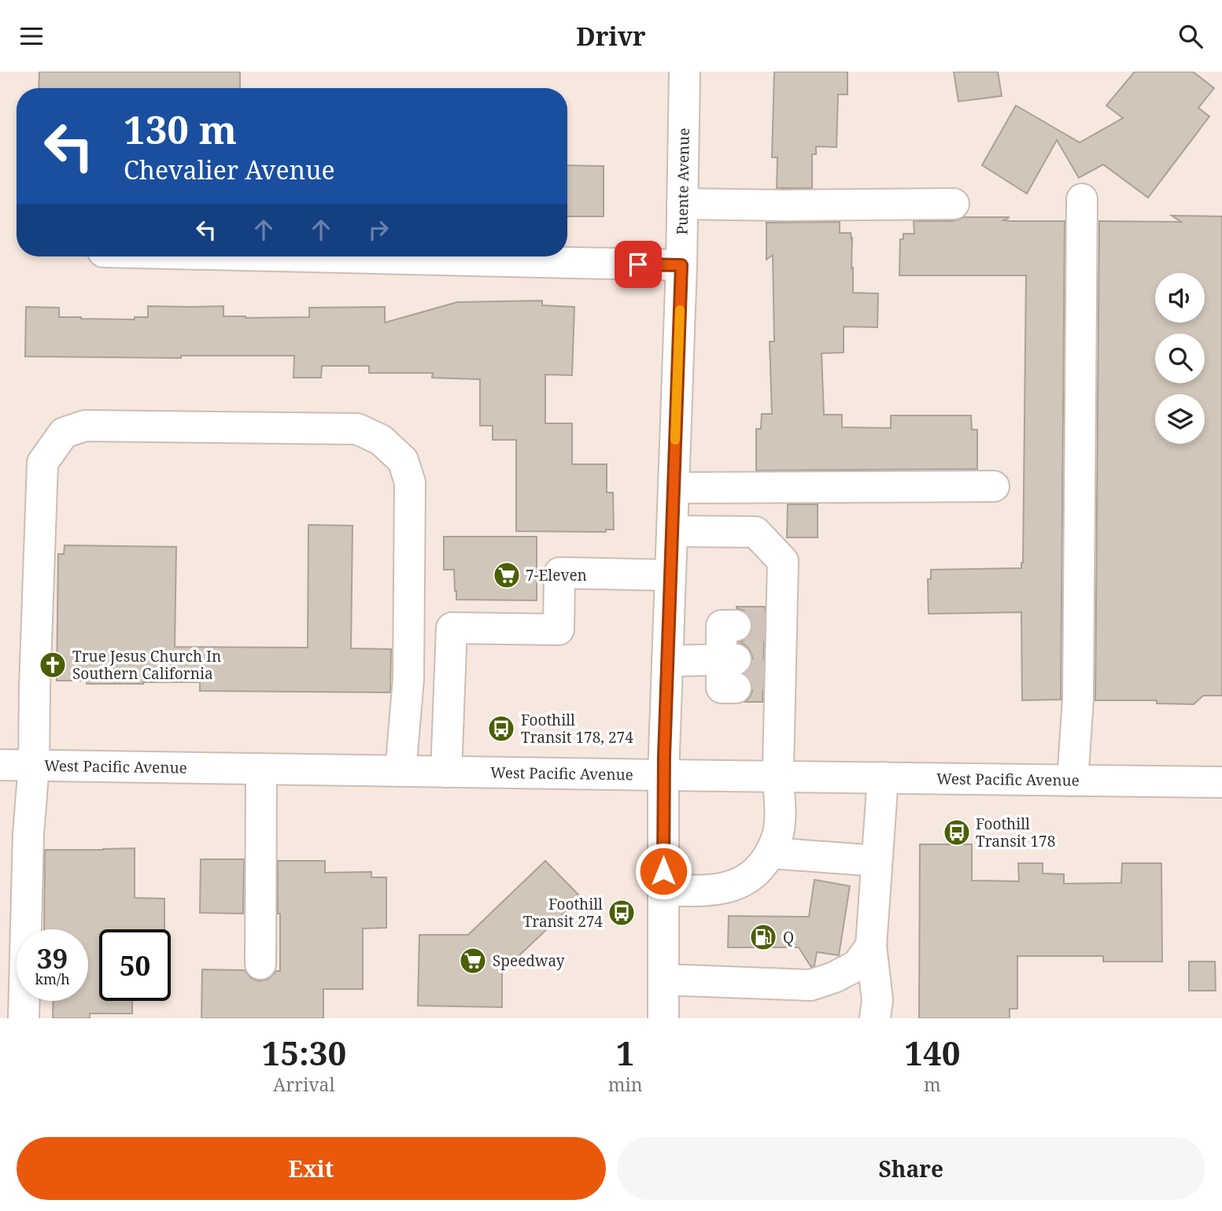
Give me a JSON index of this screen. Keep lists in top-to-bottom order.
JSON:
{
  "streets": {
    "main road": ["Puente Avenue", "West Pacific Avenue"]
  },
  "crossings": [
    ["Puente Avenue", "West Pacific Avenue"]
  ],
  "places": {
    "supermarket": ["7-Eleven", "Speedway"],
    "church": ["True Jesus Church In Southern California"],
    "bus stop": ["Foothill Transit 178, 274", "Foothill Transit 178", "Foothill Transit 274"],
    "fuel station": ["Q"]
  },
  "page": {
    "header": "Drivr",
    "turn": ["130 m", "Chevalier Avenue"],
    "speed": "39 km/h",
    "limit": "50",
    "eta": [
      "15:30",
      "Arrival",
      "1",
      "min",
      "140",
      "m"
    ],
    "buttons": ["Exit", "Share"]
  }
}
